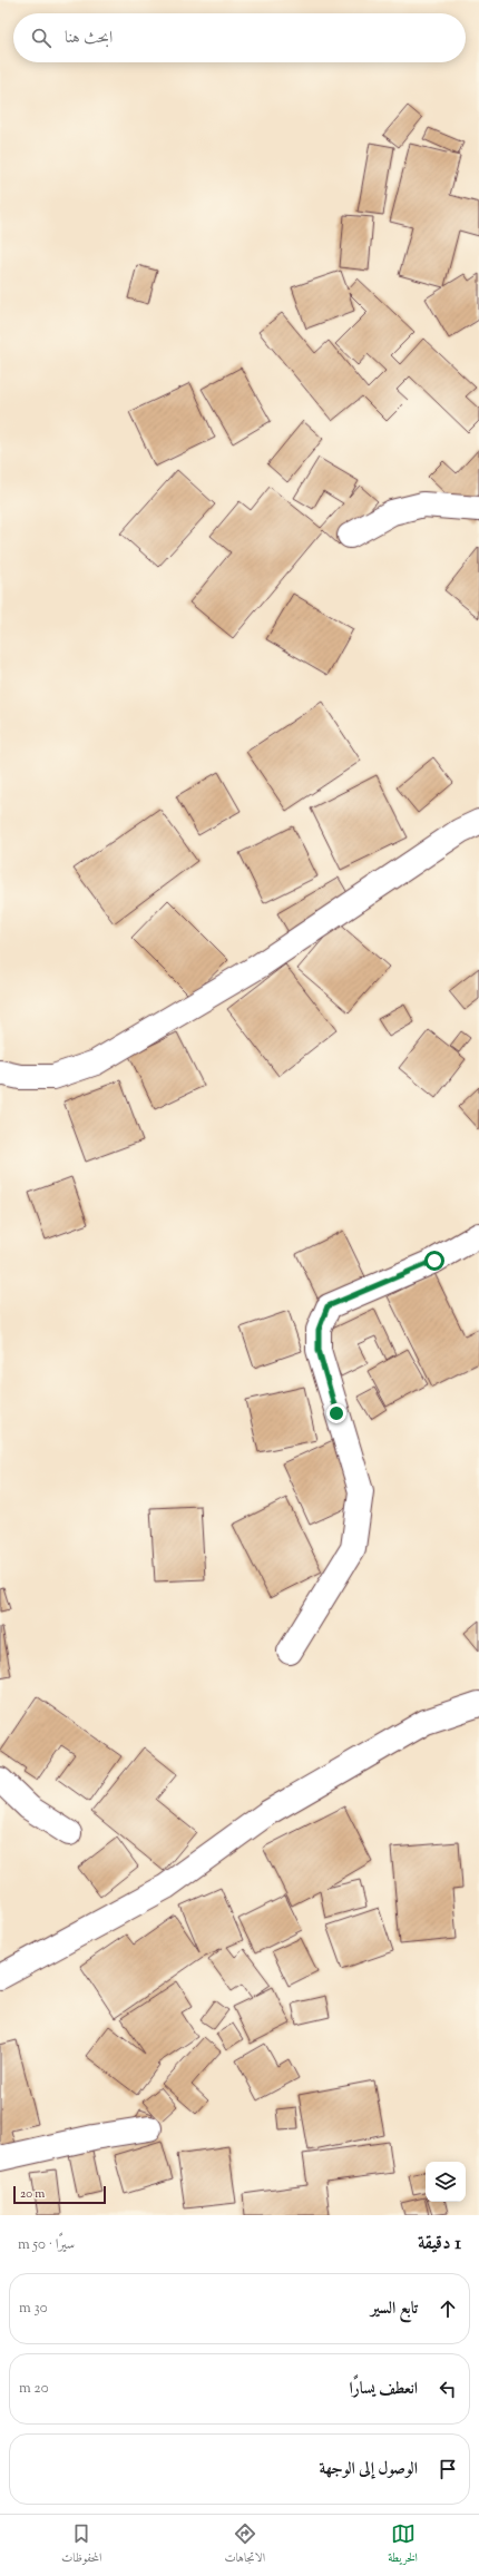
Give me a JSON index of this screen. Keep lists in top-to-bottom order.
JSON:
{
  "scale_bar": "20 m",
  "page": {
    "search": "ابحث هنا",
    "scale": "20 m",
    "heading": ["1 دقيقة", "سيرًا · 50 m"],
    "list": [
      ["تابع السير", "30 m"],
      ["انعطف يسارًا", "20 m"],
      "الوصول إلى الوجهة"
    ],
    "nav": ["الخريطة", "الاتجاهات", "المحفوظات"]
  }
}
